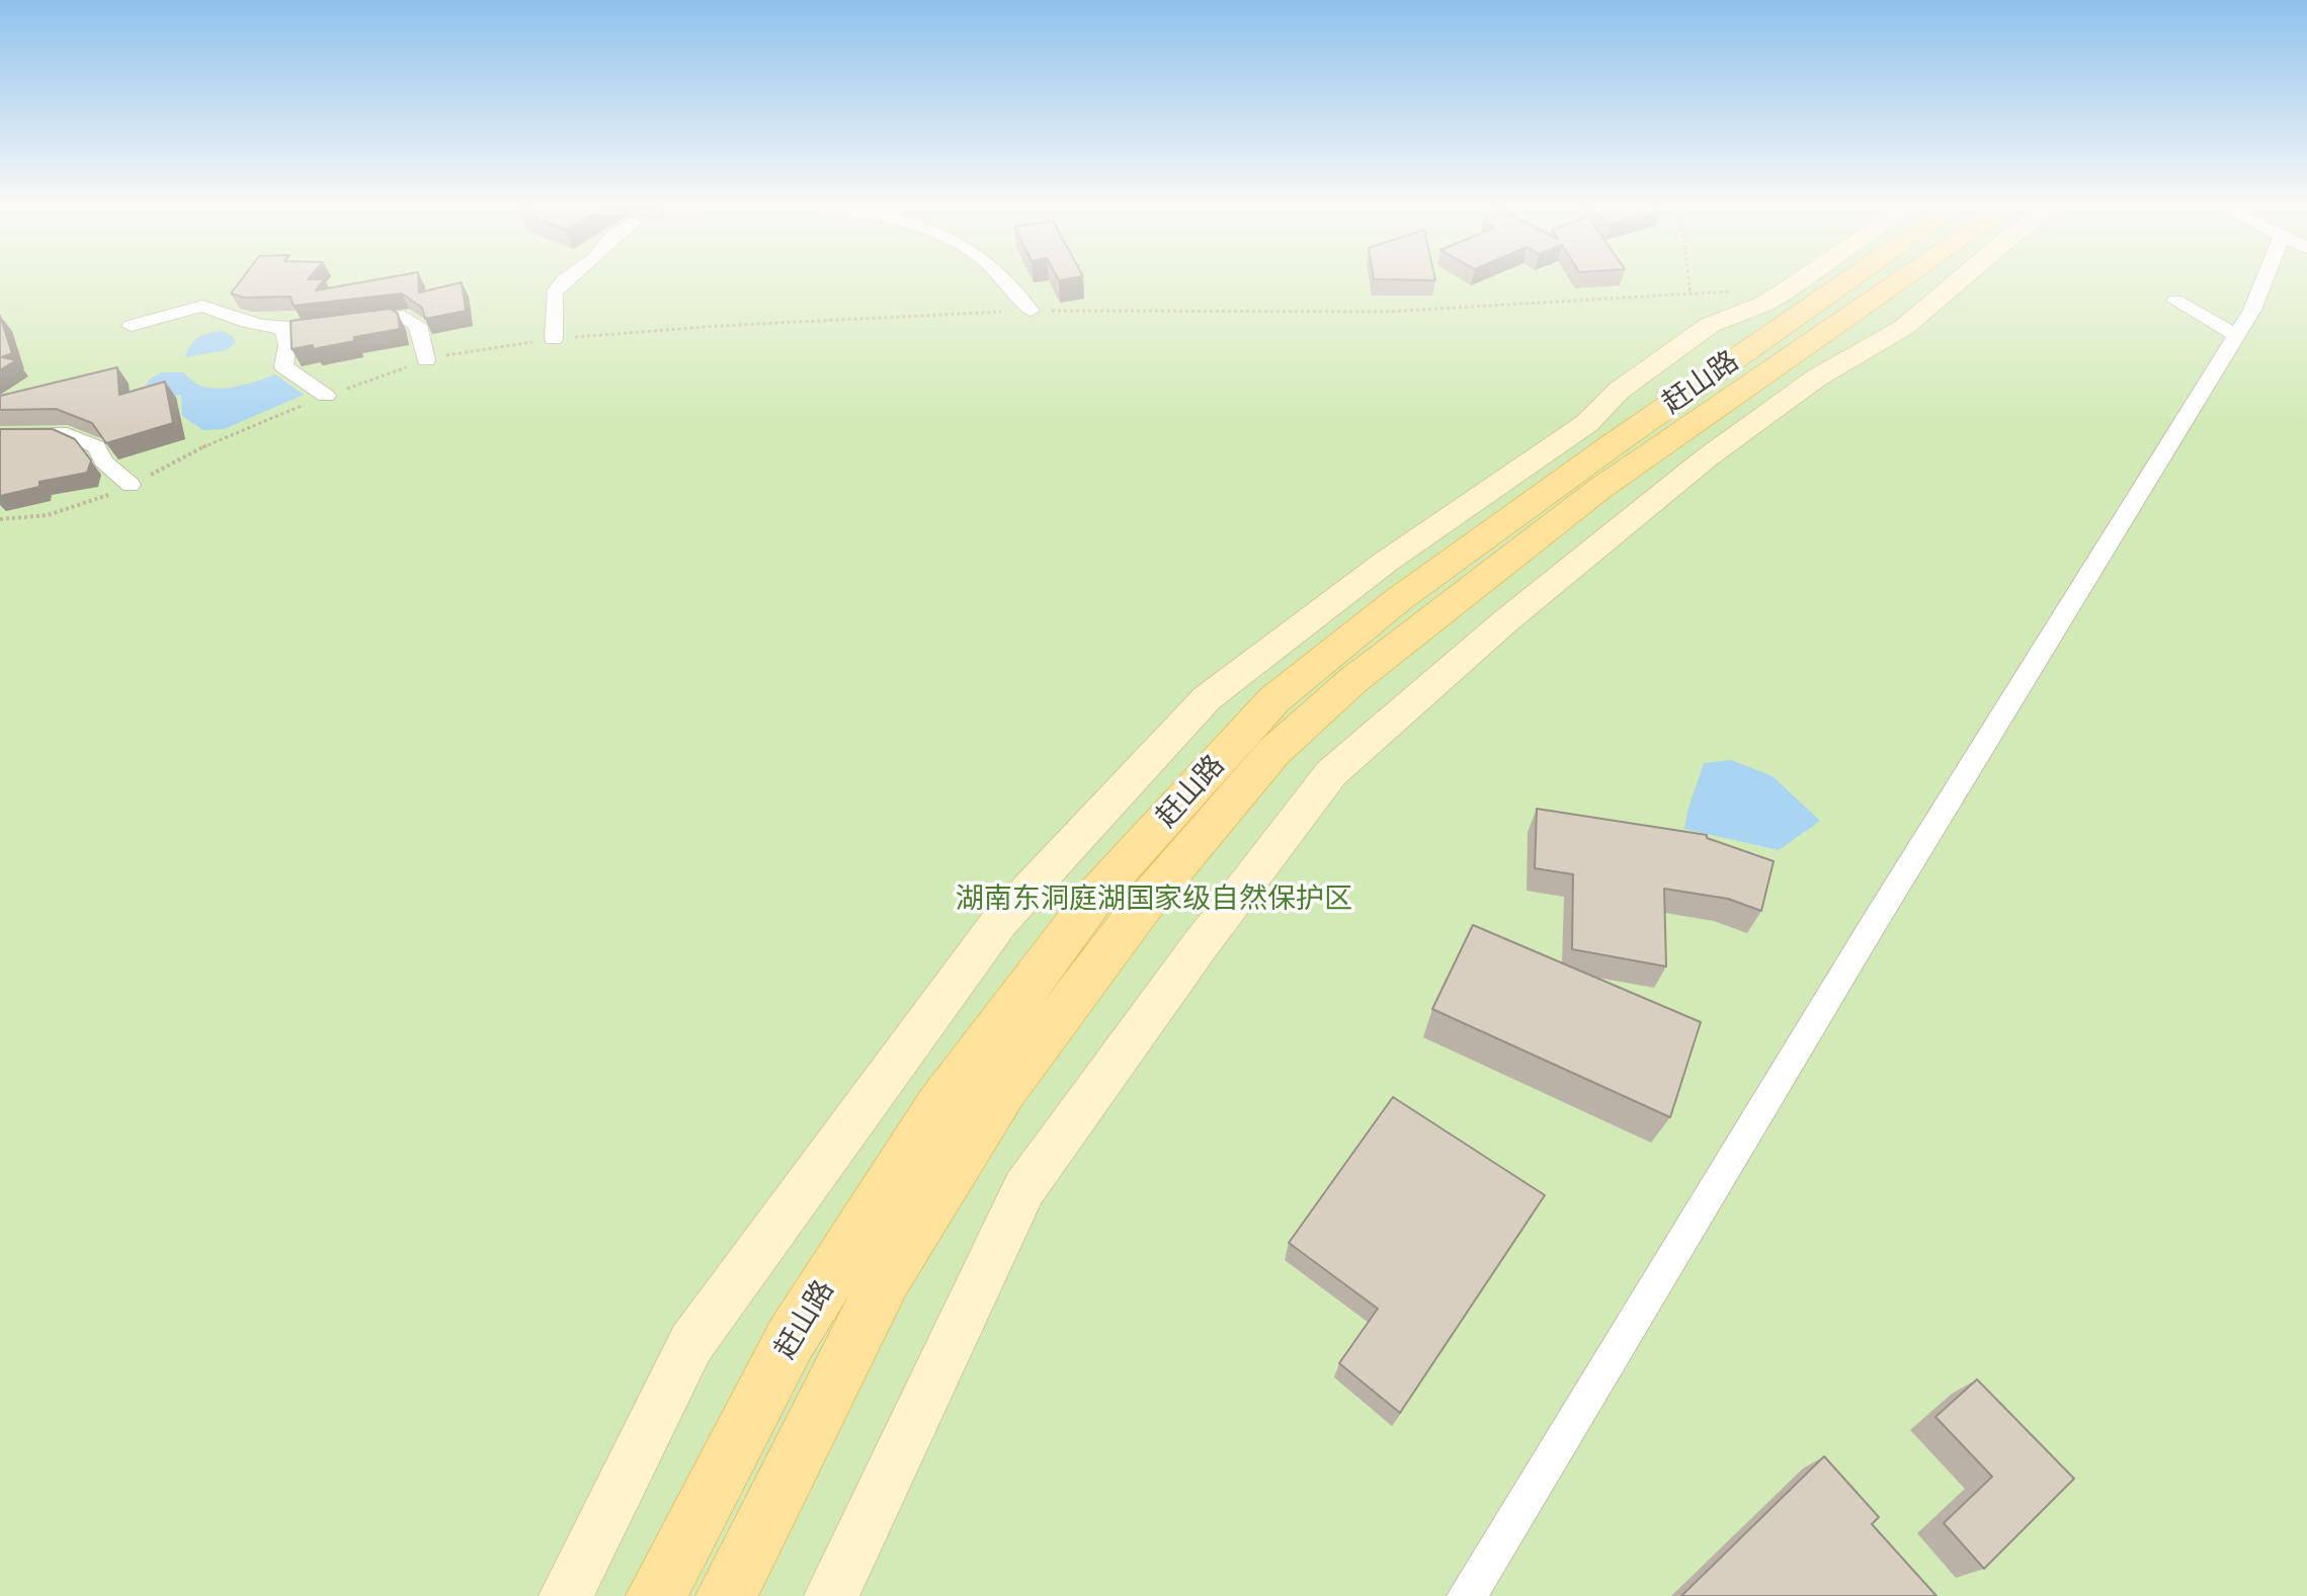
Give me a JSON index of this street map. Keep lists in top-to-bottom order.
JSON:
{
  "streets": {
    "main road": ["赶山路"]
  },
  "parks": ["湖南东洞庭湖国家级自然保护区"]
}
